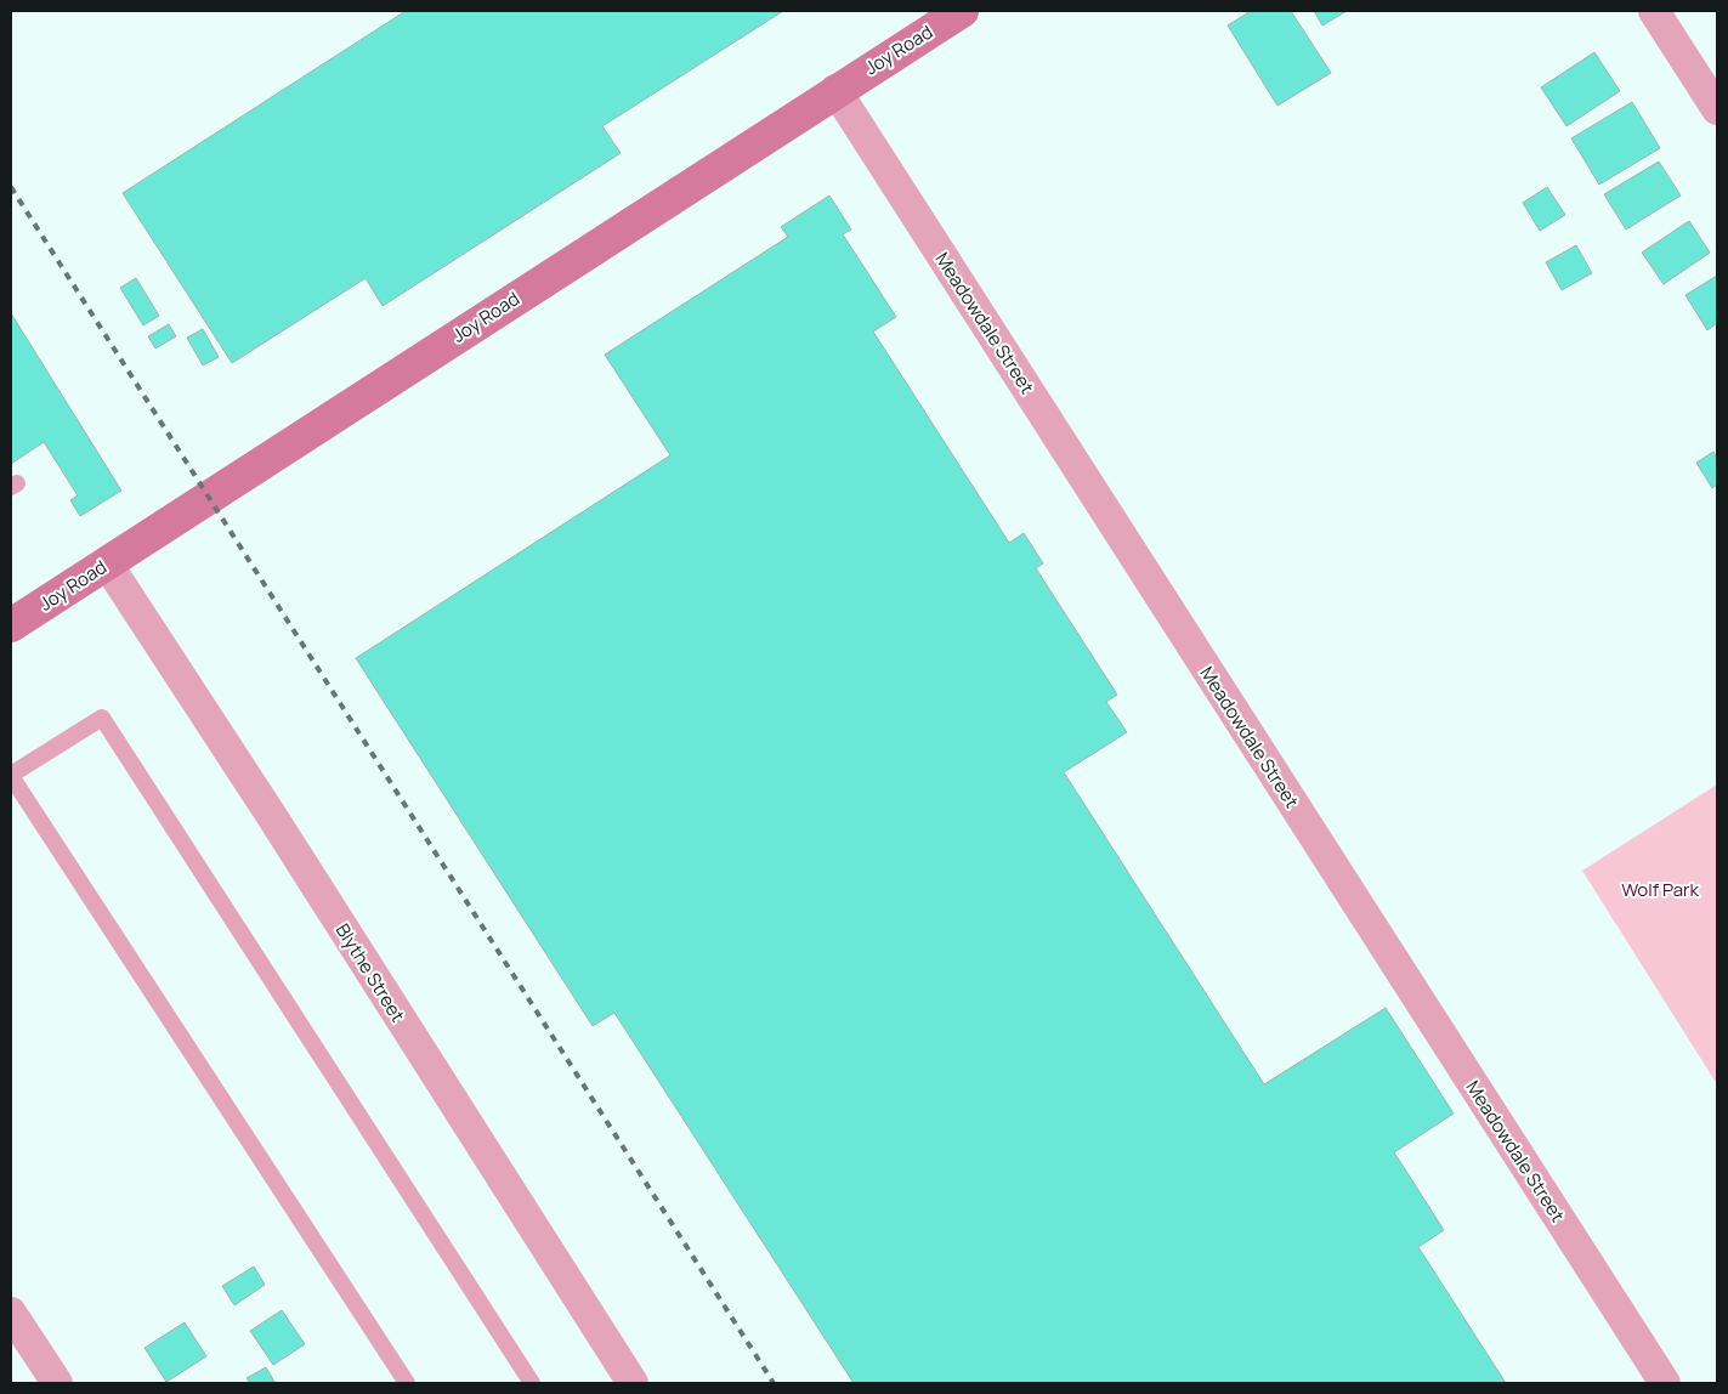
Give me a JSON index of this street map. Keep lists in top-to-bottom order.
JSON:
{
  "streets": {
    "street": ["Joy Road", "Meadowdale Street", "Blythe Street"]
  },
  "crossings": [
    ["Joy Road", "Meadowdale Street"],
    ["Joy Road", "Blythe Street"]
  ],
  "parks": ["Wolf Park"]
}
